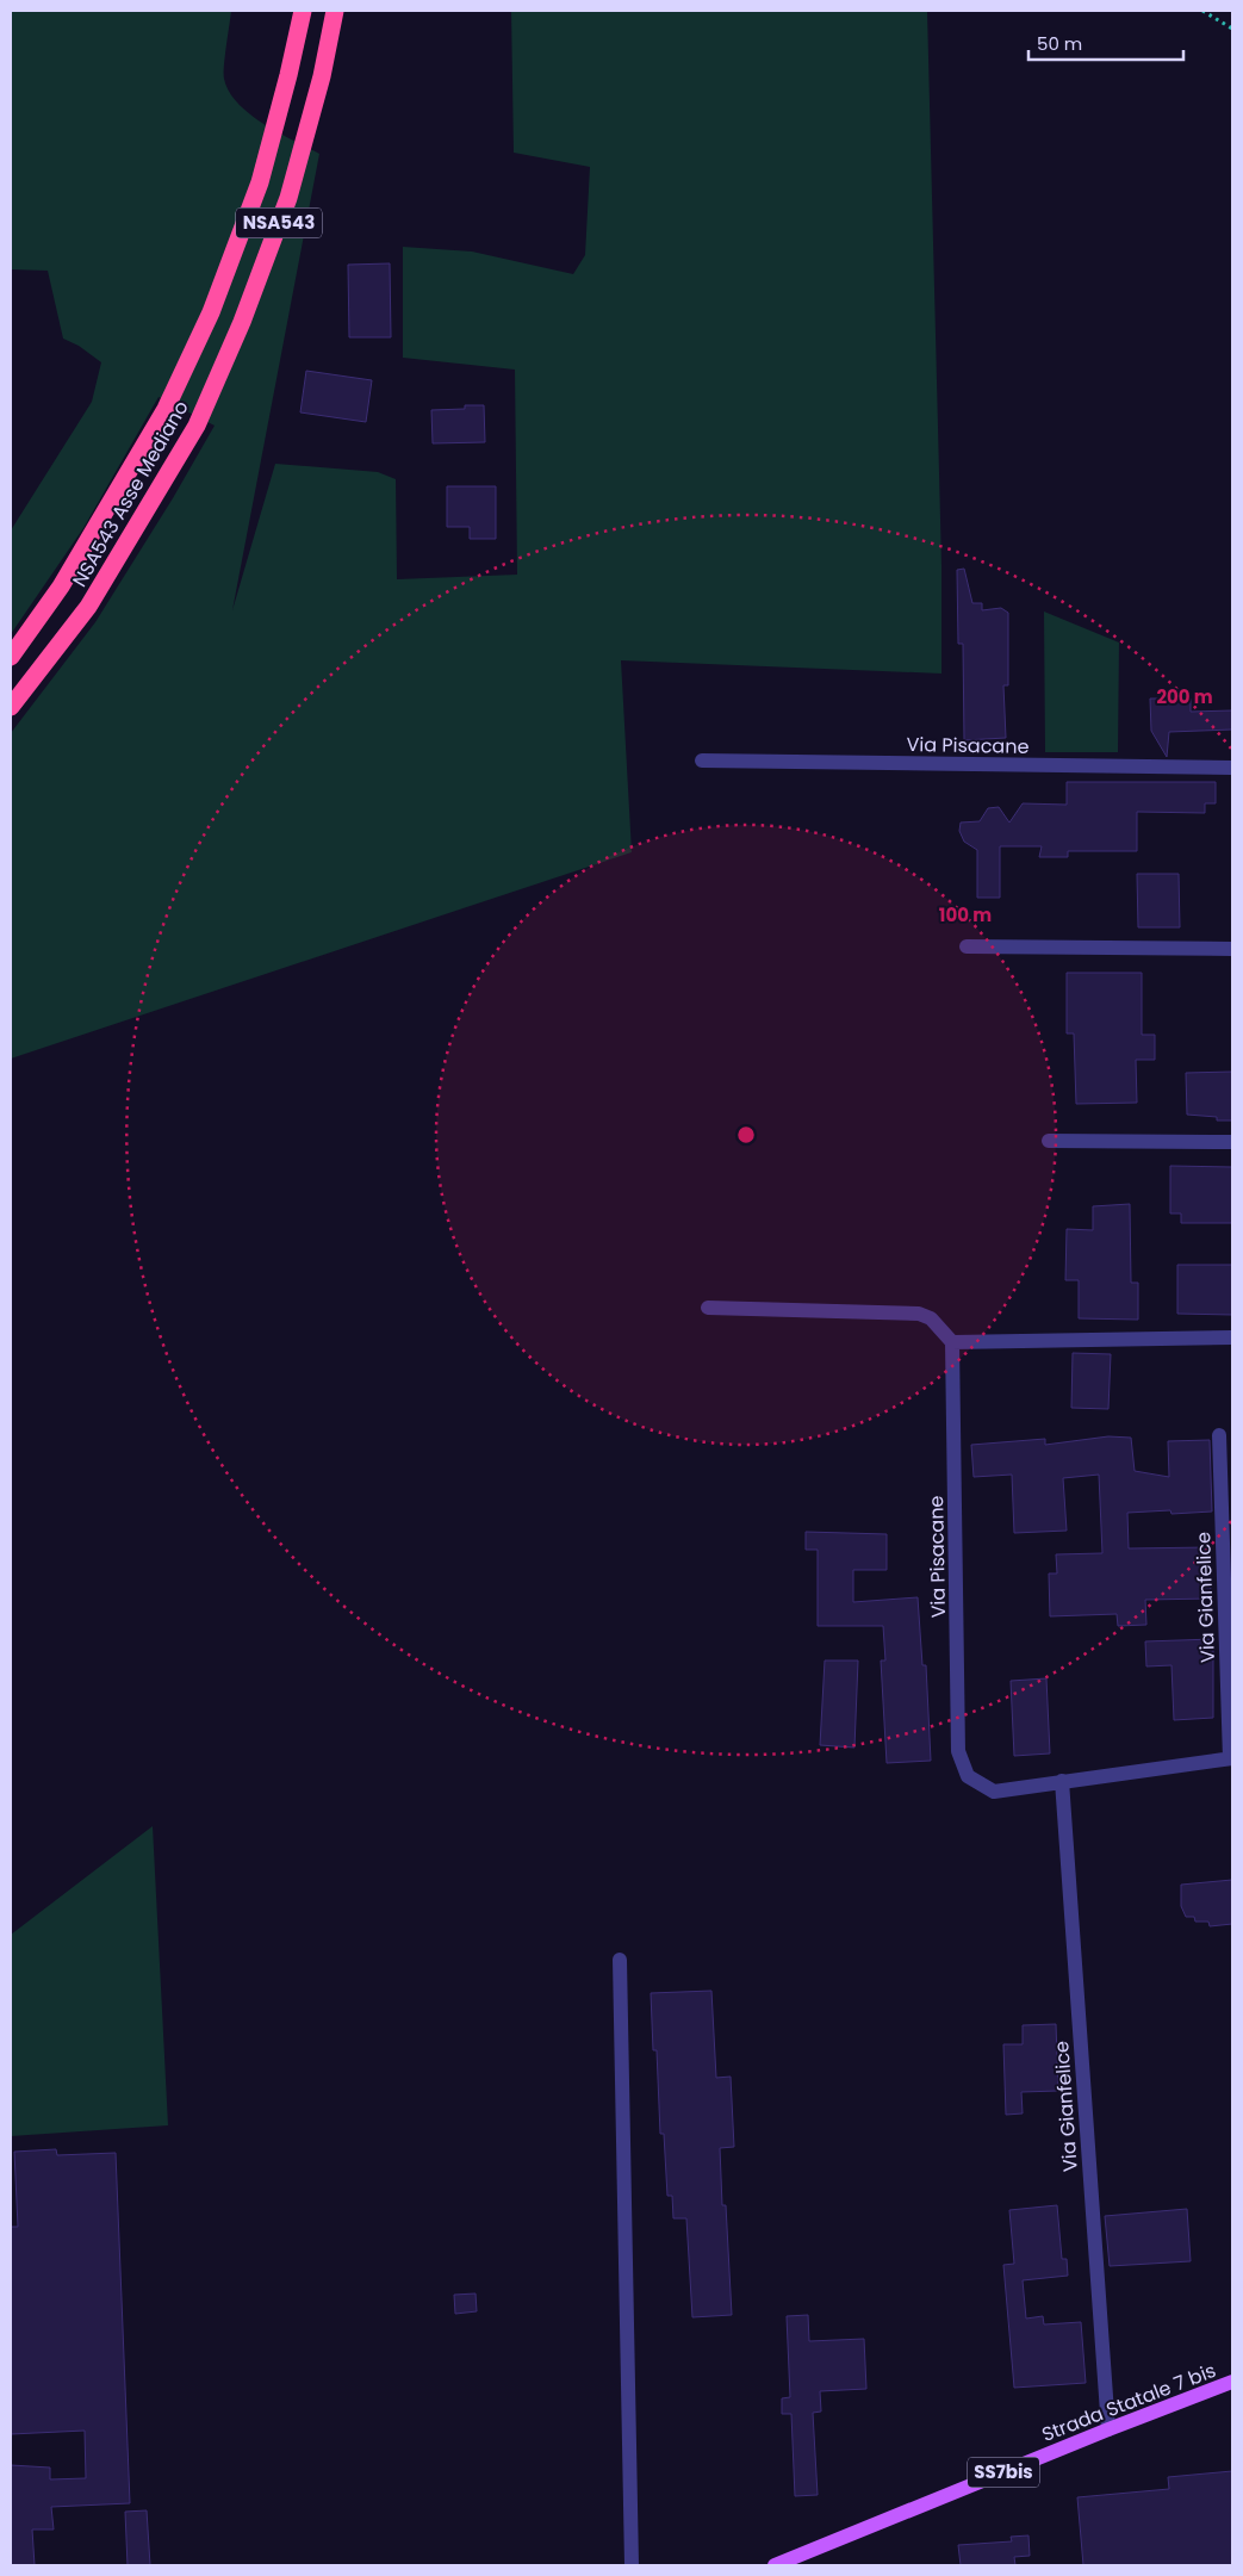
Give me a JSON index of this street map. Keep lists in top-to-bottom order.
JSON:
{
  "streets": {
    "highway": ["NSA543", "NSA543 Asse Mediano"],
    "main road": ["Strada Statale 7 bis", "SS7bis"],
    "street": ["Via Pisacane", "Via Gianfelice"]
  },
  "crossings": [
    ["Via Pisacane", "Via Gianfelice"],
    ["Via Gianfelice", "Strada Statale 7 bis"]
  ],
  "scale_bar": "50 m",
  "rings": ["200 m", "100 m"]
}
